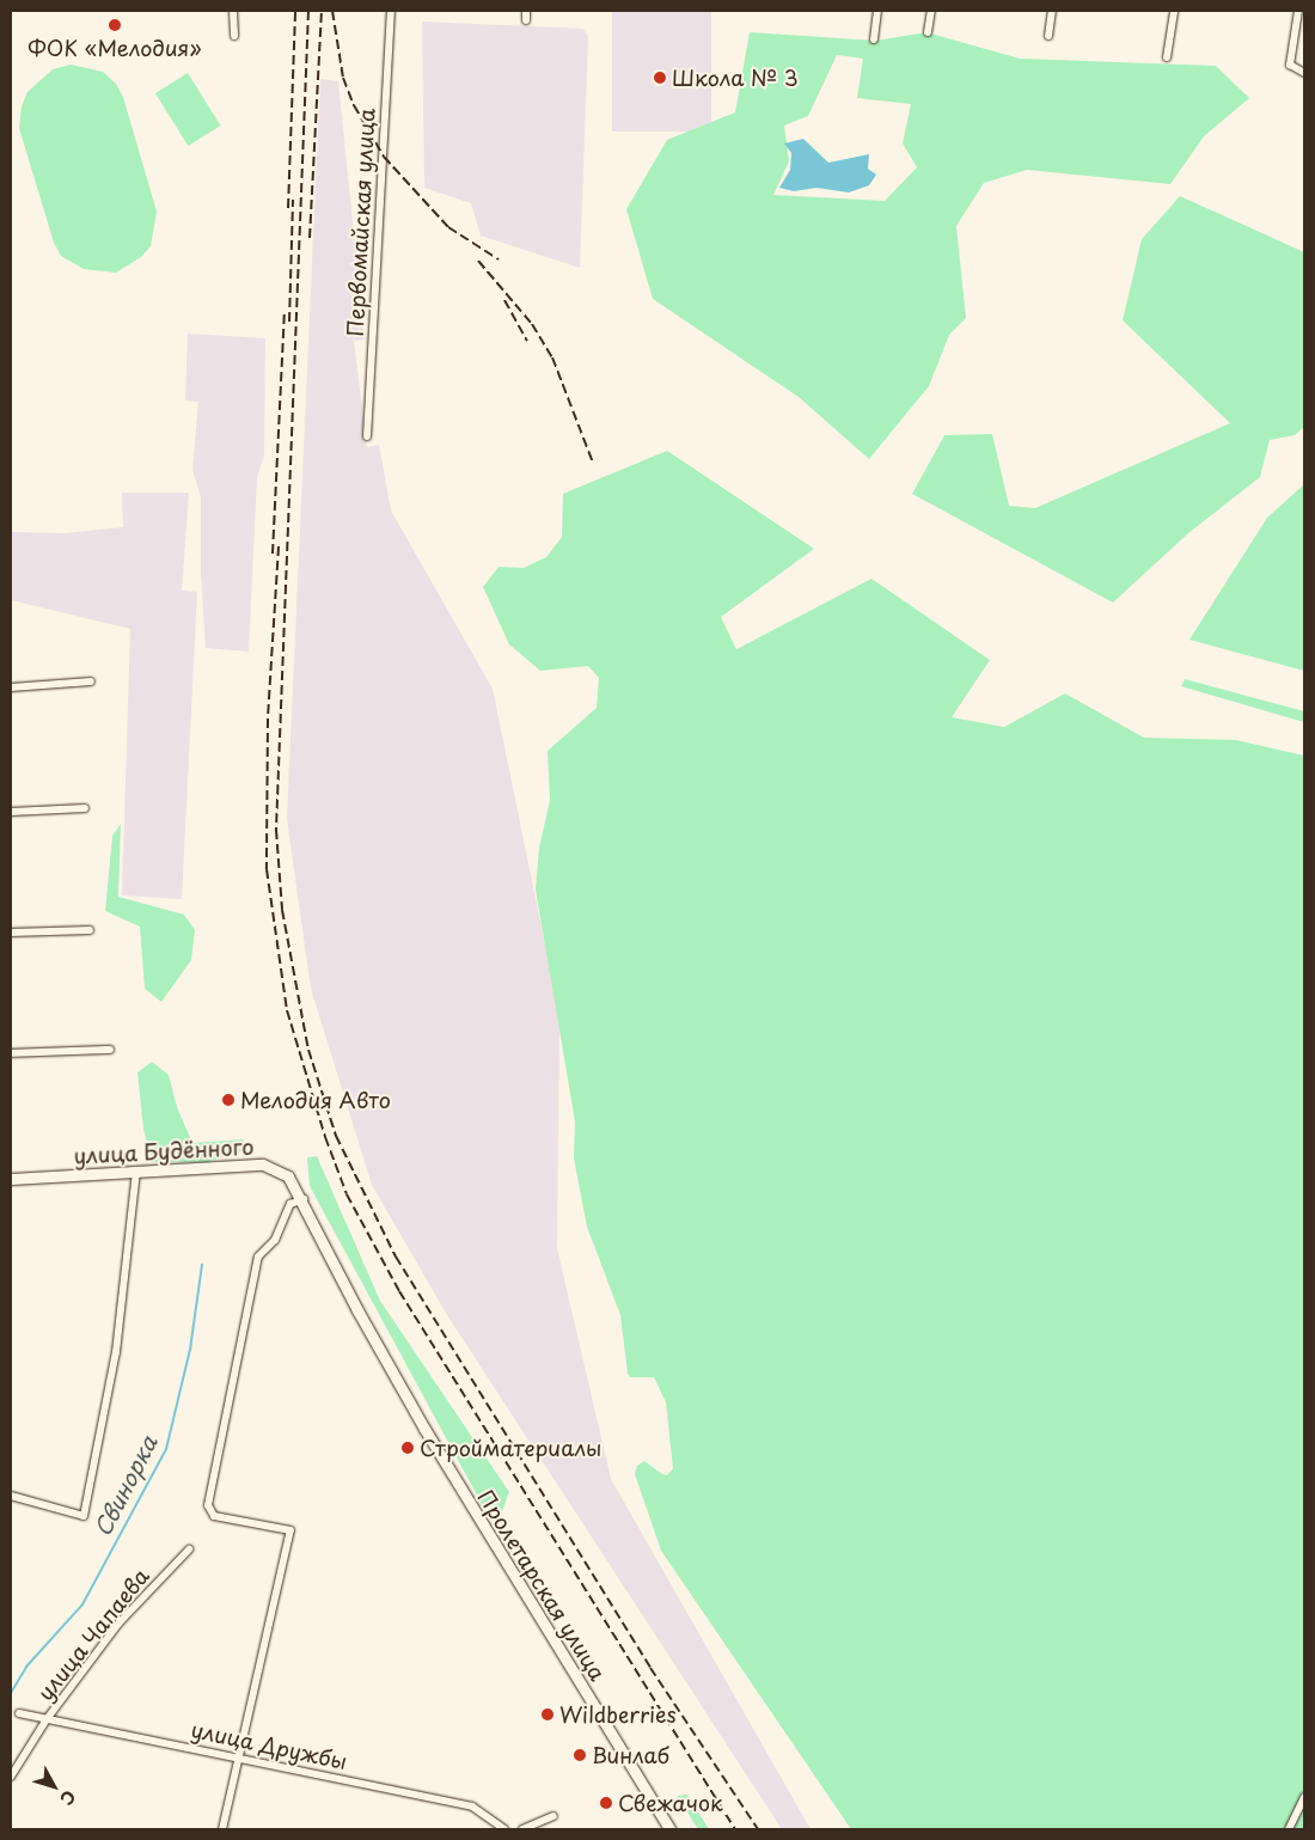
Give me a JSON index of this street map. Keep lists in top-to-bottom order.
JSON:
{
  "streets": {
    "main road": ["улица Будённого", "Пролетарская улица"],
    "street": ["Первомайская улица", "улица Чапаева", "улица Дружбы"]
  },
  "crossings": [
    ["улица Будённого", "Пролетарская улица"],
    ["улица Чапаева", "улица Дружбы"]
  ],
  "water": ["Свинорка"],
  "places": [
    "ФОК «Мелодия»",
    "Школа № 3",
    "Мелодия Авто",
    "Стройматериалы",
    "Wildberries",
    "Винлаб",
    "Свежачок"
  ],
  "north": "bottom right"
}
